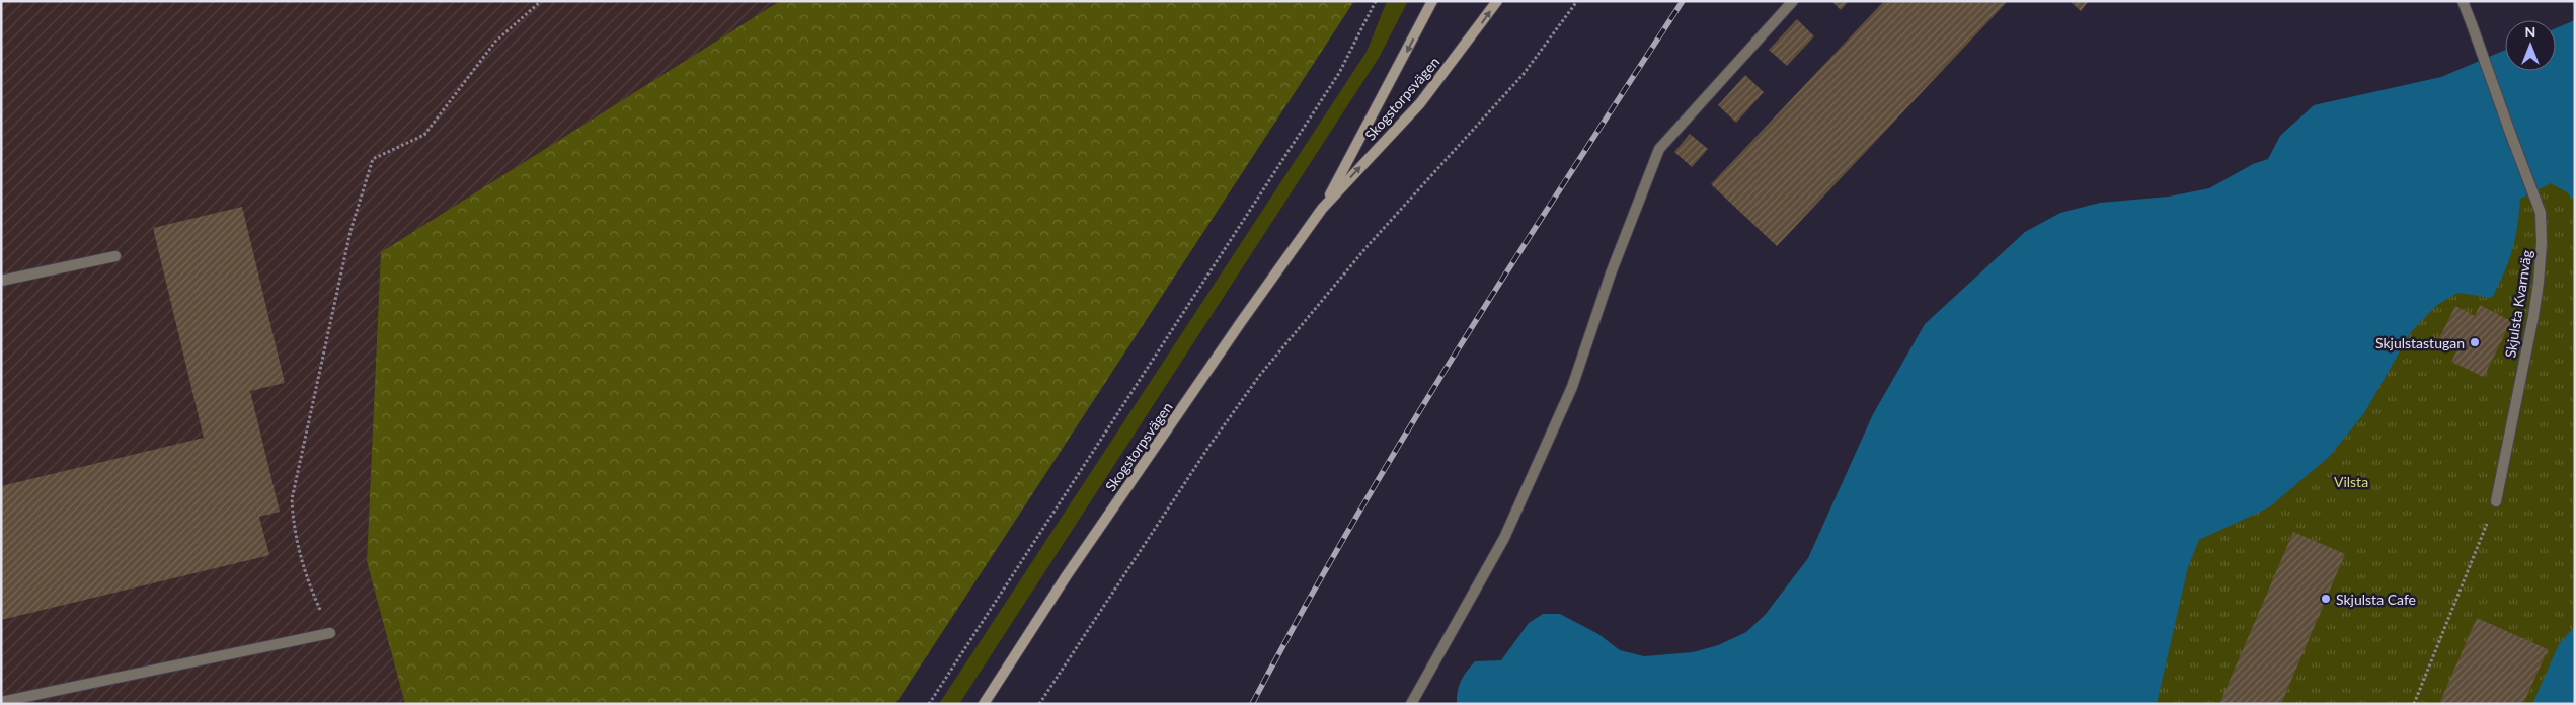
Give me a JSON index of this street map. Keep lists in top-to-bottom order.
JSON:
{
  "streets": {
    "main road": ["Skogstorpsvägen"],
    "street": ["Skjulsta Kvarnväg"]
  },
  "parks": ["Vilsta"],
  "places": ["Skjulstastugan", "Skjulsta Cafe"],
  "north": "top"
}
